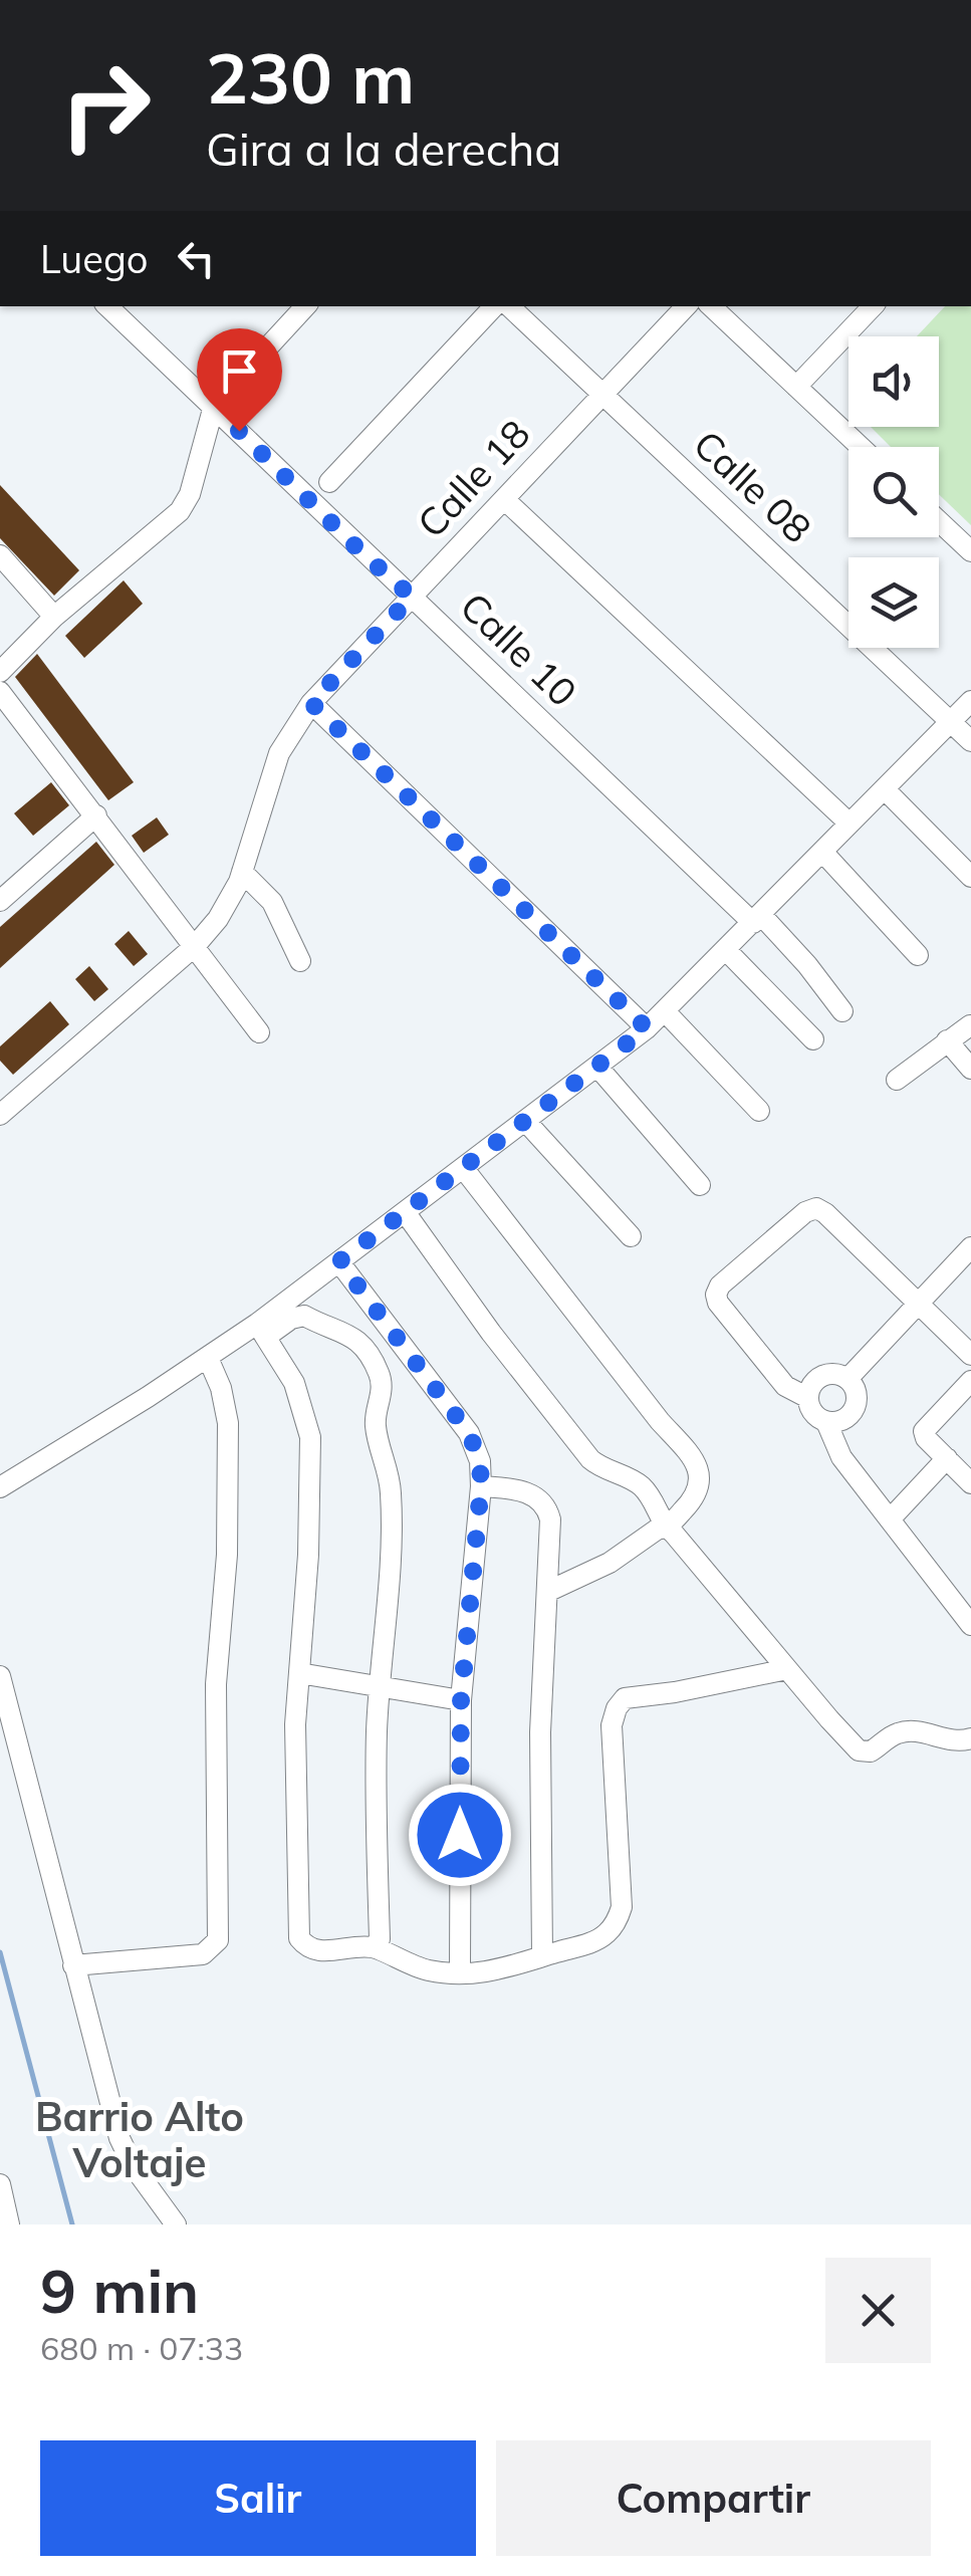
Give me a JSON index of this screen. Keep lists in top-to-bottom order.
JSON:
{
  "streets": {
    "street": ["Calle 18", "Calle 08", "Calle 10"]
  },
  "crossings": [
    ["Calle 18", "Calle 08"],
    ["Calle 18", "Calle 10"]
  ],
  "districts": ["Barrio Alto Voltaje"],
  "page": {
    "turn": ["230 m", "Gira a la derecha"],
    "then": "Luego",
    "heading": ["9 min", "680 m · 07:33"],
    "buttons": ["Salir", "Compartir"]
  }
}
